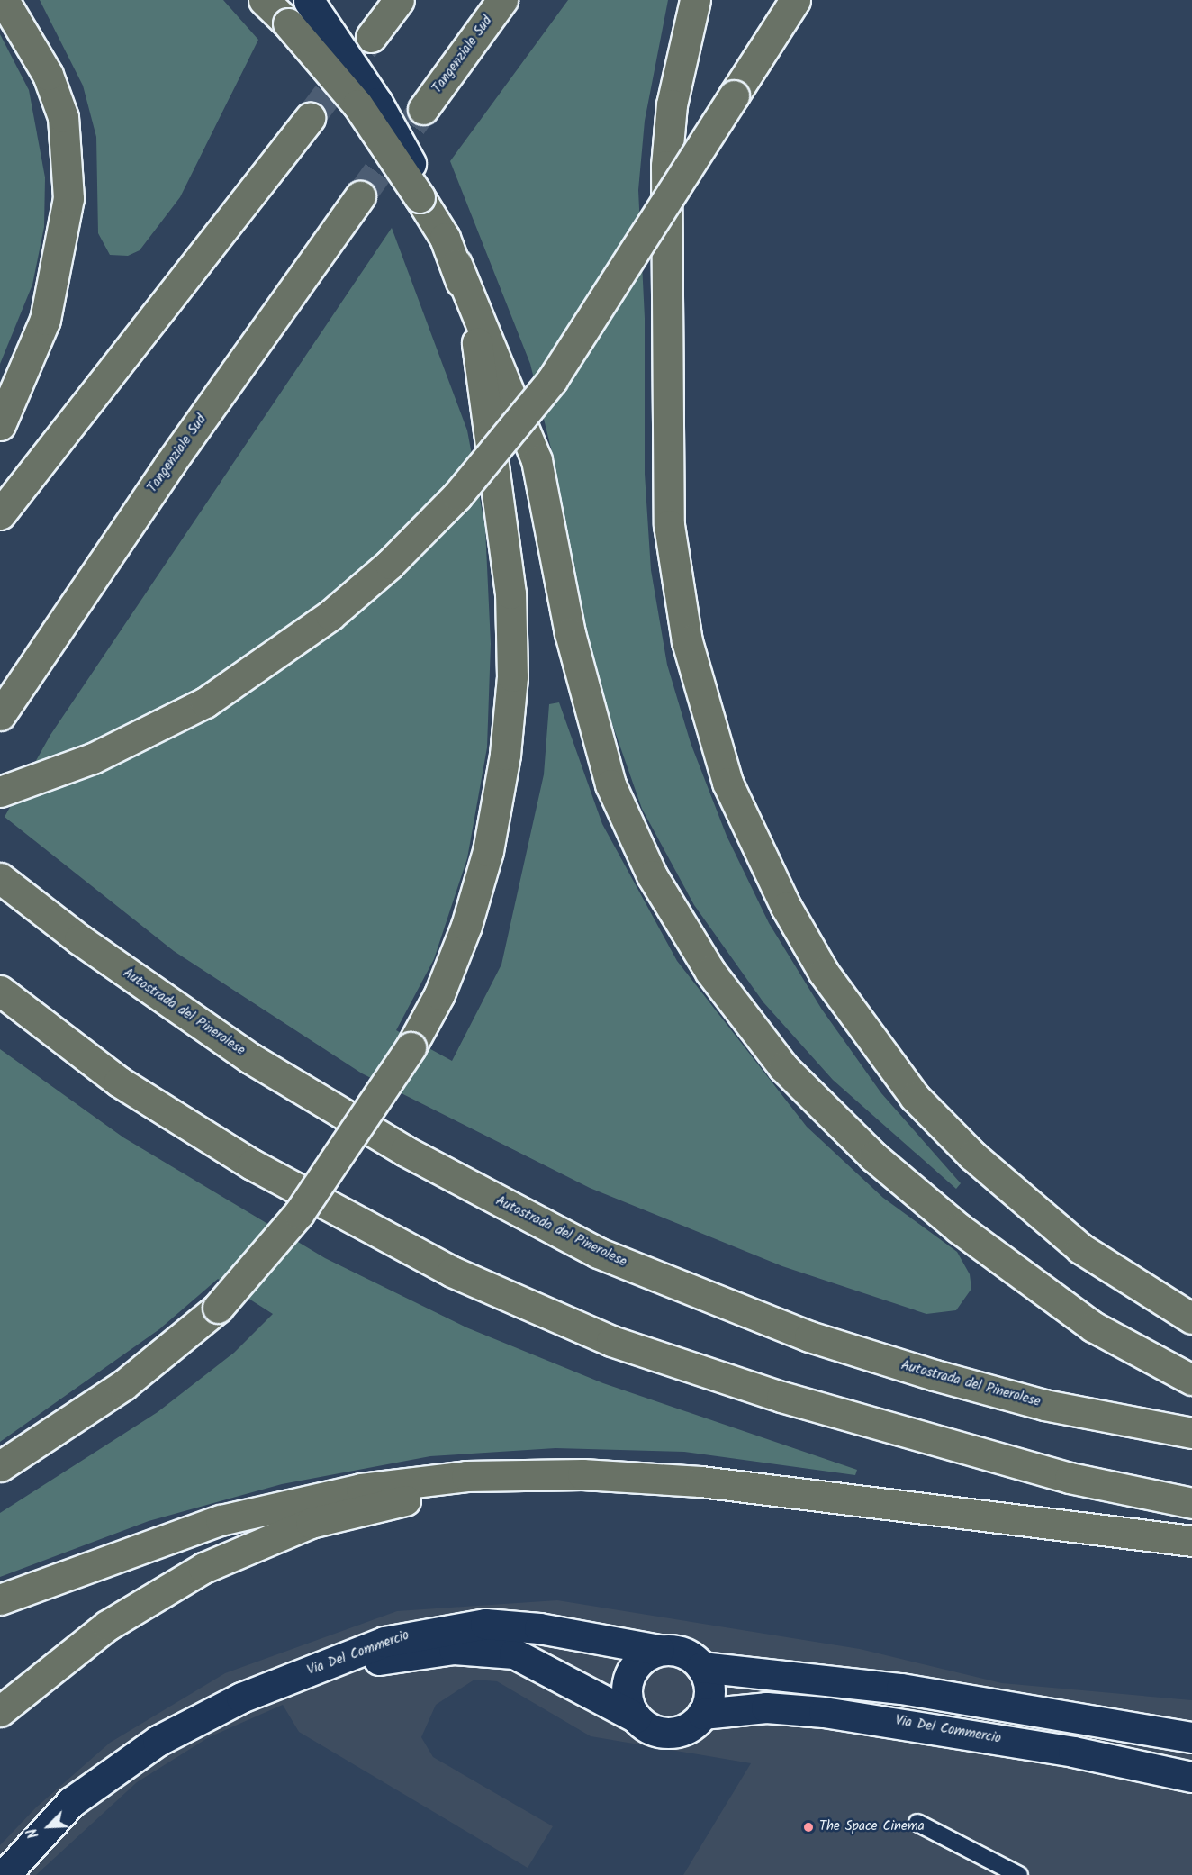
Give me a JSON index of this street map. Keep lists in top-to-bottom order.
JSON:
{
  "streets": {
    "highway": ["Tangenziale Sud", "Autostrada del Pinerolese"],
    "street": ["Via Del Commercio"]
  },
  "places": ["The Space Cinema"],
  "north": "bottom left"
}
